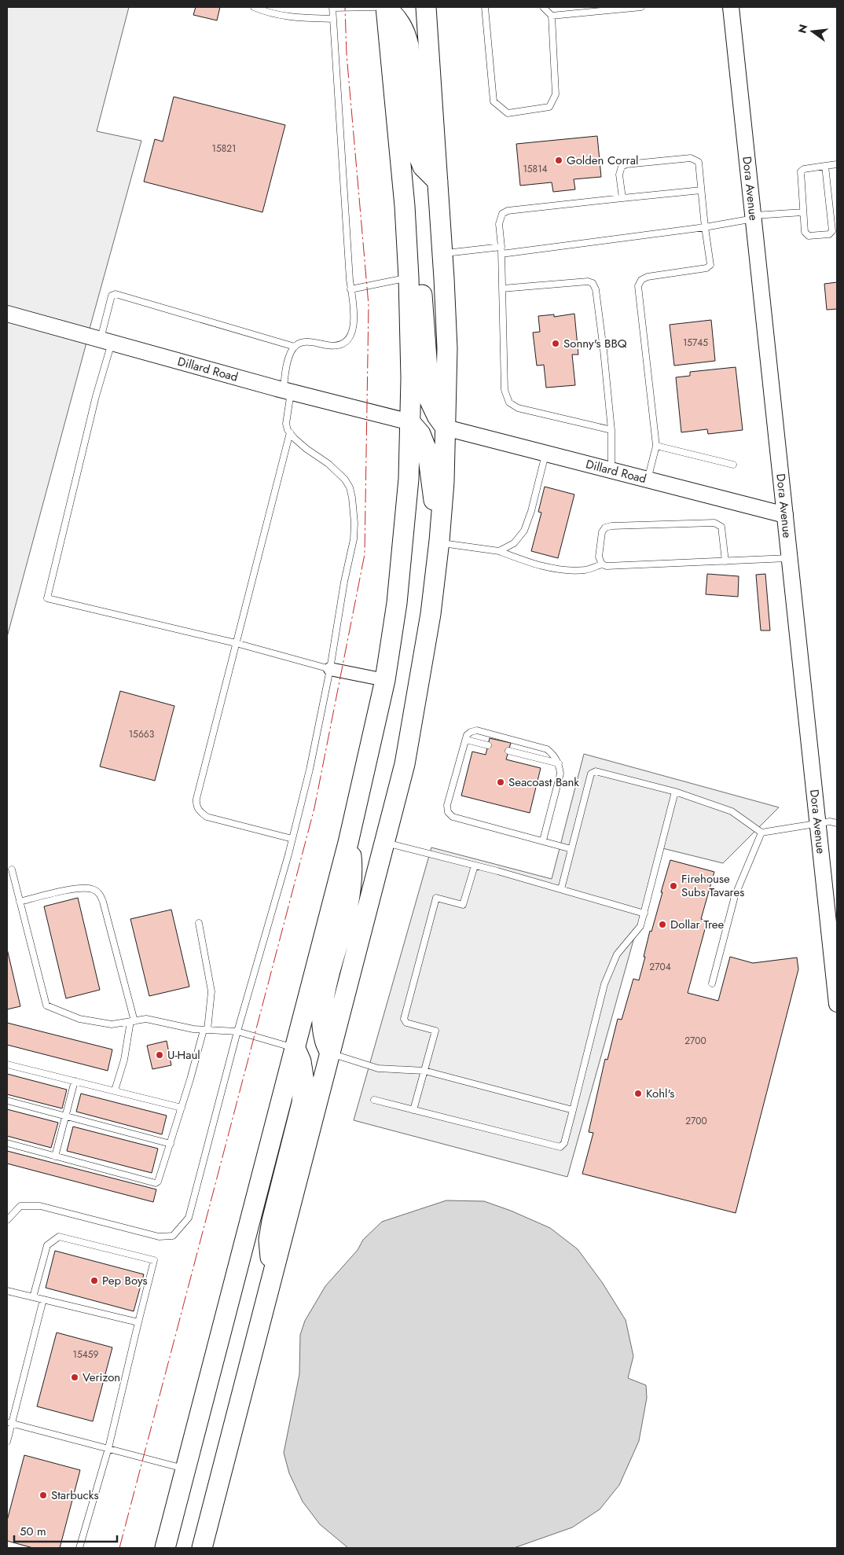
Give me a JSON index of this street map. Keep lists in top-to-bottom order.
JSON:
{
  "streets": {
    "street": ["Dora Avenue", "Dillard Road"]
  },
  "crossings": [
    ["Dora Avenue", "Dillard Road"]
  ],
  "places": [
    "Golden Corral",
    "Sonny's BBQ",
    "Seacoast Bank",
    "Firehouse Subs Tavares",
    "Dollar Tree",
    "U-Haul",
    "Kohl's",
    "Pep Boys",
    "Verizon",
    "Starbucks"
  ],
  "house_numbers": [
    "15821",
    "15814",
    "15745",
    "15663",
    "2704",
    "2700",
    "2700",
    "15459"
  ],
  "scale_bar": "50 m",
  "north": "left"
}
